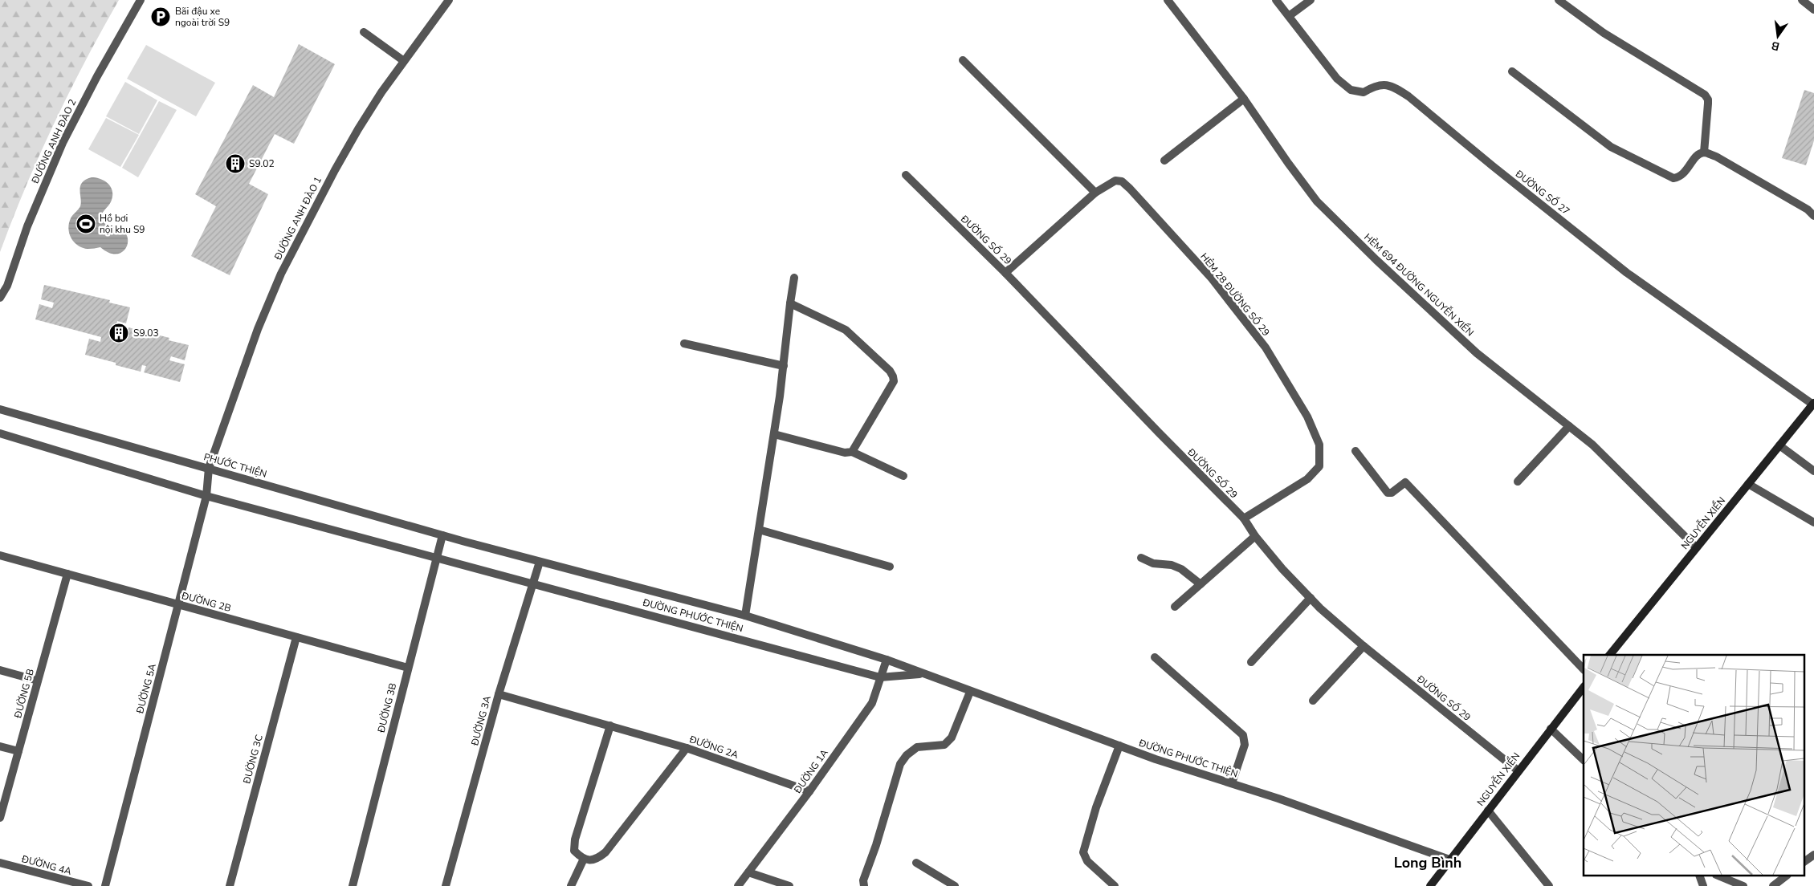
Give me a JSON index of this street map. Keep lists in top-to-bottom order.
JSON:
{
  "streets": {
    "main road": ["NGUYỄN XIỂN"],
    "street": [
      "ĐƯỜNG ANH ĐÀO 2",
      "ĐƯỜNG SỐ 27",
      "ĐƯỜNG ANH ĐÀO 1",
      "ĐƯỜNG SỐ 29",
      "HẺM 694 ĐƯỜNG NGUYỄN XIỂN",
      "HẺM 28 ĐƯỜNG SỐ 29",
      "PHƯỚC THIỆN",
      "ĐƯỜNG 2B",
      "ĐƯỜNG PHƯỚC THIỆN",
      "ĐƯỜNG 5A",
      "ĐƯỜNG 5B",
      "ĐƯỜNG 3B",
      "ĐƯỜNG 3A",
      "ĐƯỜNG 2A",
      "ĐƯỜNG 3C",
      "ĐƯỜNG 1A",
      "ĐƯỜNG 4A"
    ]
  },
  "crossings": [
    ["ĐƯỜNG SỐ 27", "NGUYỄN XIỂN"],
    ["ĐƯỜNG ANH ĐÀO 1", "PHƯỚC THIỆN"],
    ["ĐƯỜNG ANH ĐÀO 1", "ĐƯỜNG 5A"],
    ["ĐƯỜNG SỐ 29", "HẺM 28 ĐƯỜNG SỐ 29"],
    ["ĐƯỜNG SỐ 29", "NGUYỄN XIỂN"],
    ["HẺM 694 ĐƯỜNG NGUYỄN XIỂN", "NGUYỄN XIỂN"],
    ["PHƯỚC THIỆN", "ĐƯỜNG PHƯỚC THIỆN"],
    ["PHƯỚC THIỆN", "ĐƯỜNG 3B"],
    ["NGUYỄN XIỂN", "ĐƯỜNG PHƯỚC THIỆN"],
    ["ĐƯỜNG 2B", "ĐƯỜNG 5A"],
    ["ĐƯỜNG 2B", "ĐƯỜNG 5B"],
    ["ĐƯỜNG 2B", "ĐƯỜNG 3B"],
    ["ĐƯỜNG 2B", "ĐƯỜNG 3C"],
    ["ĐƯỜNG PHƯỚC THIỆN", "ĐƯỜNG 3B"],
    ["ĐƯỜNG PHƯỚC THIỆN", "ĐƯỜNG 3A"],
    ["ĐƯỜNG PHƯỚC THIỆN", "ĐƯỜNG 1A"],
    ["ĐƯỜNG 3A", "ĐƯỜNG 2A"],
    ["ĐƯỜNG 2A", "ĐƯỜNG 1A"]
  ],
  "districts": ["Long Bình"],
  "places": {
    "parking": ["Bãi đậu xe ngoài trời S9"],
    "building": ["S9.02", "S9.03"],
    "sports": ["Hồ bơi nội khu S9"]
  },
  "north": "bottom"
}
